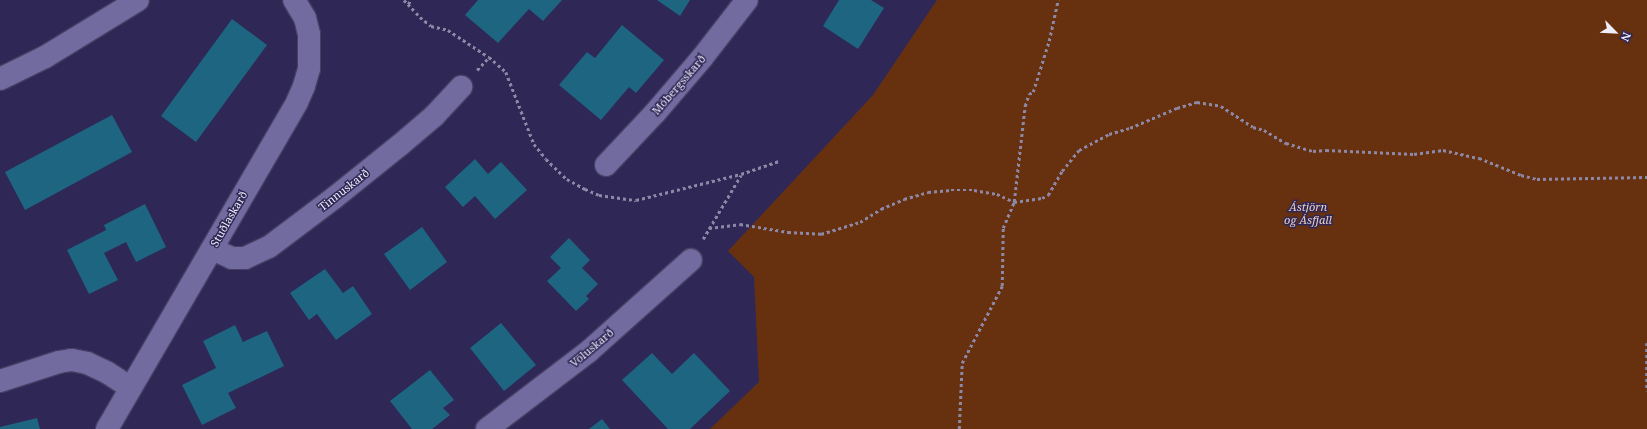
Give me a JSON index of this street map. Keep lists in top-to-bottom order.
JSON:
{
  "streets": {
    "street": [
      "Móbergsskarð",
      "Tinnuskarð",
      "Stuðlaskarð",
      "Völuskarð"
    ]
  },
  "crossings": [
    ["Tinnuskarð", "Stuðlaskarð"]
  ],
  "parks": ["Ástjörn og Ásfjall"],
  "north": "bottom right"
}
